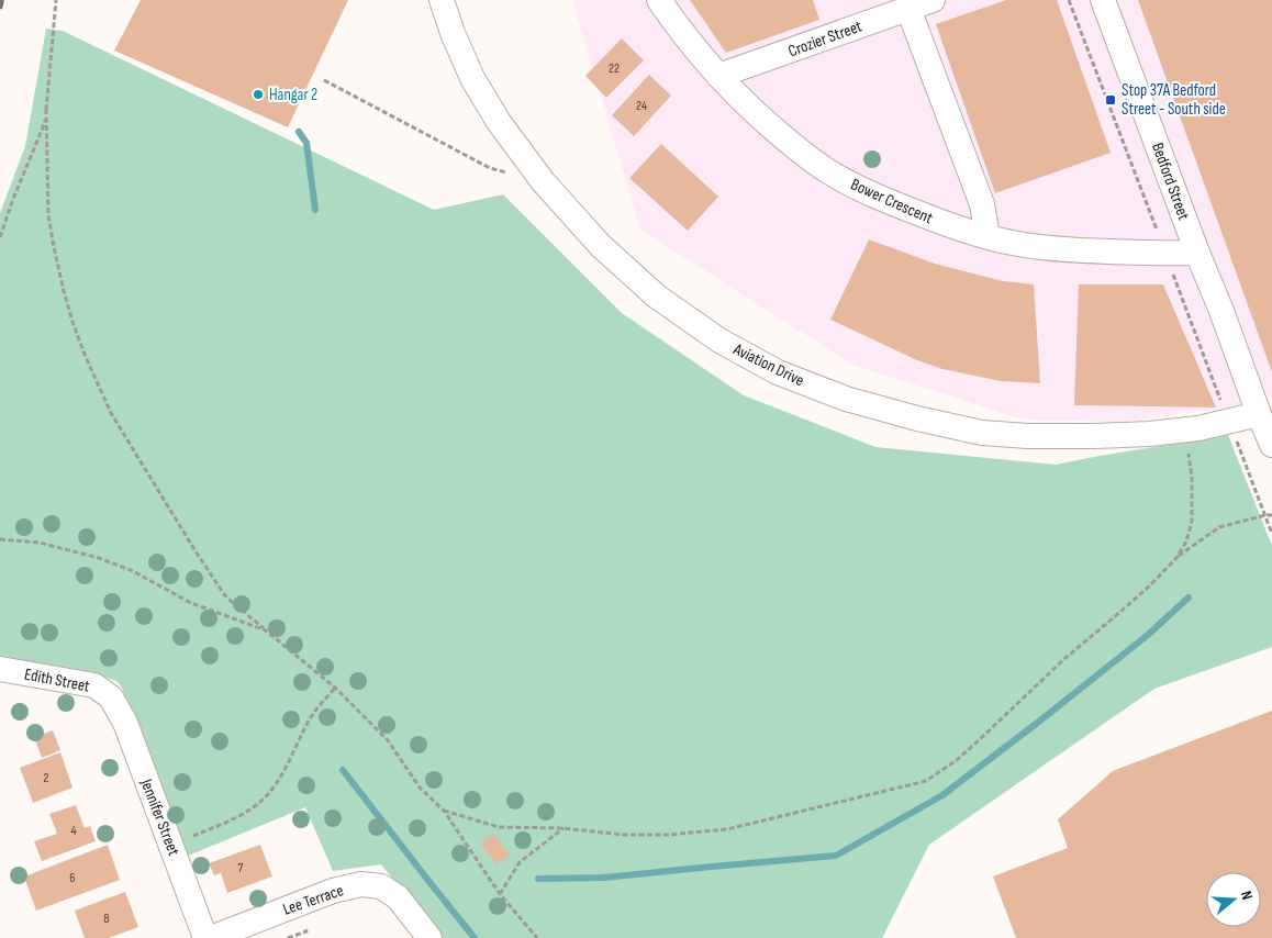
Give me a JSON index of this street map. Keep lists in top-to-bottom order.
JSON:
{
  "streets": {
    "street": [
      "Crozier Street",
      "Bedford Street",
      "Bower Crescent",
      "Aviation Drive",
      "Edith Street",
      "Jennifer Street",
      "Lee Terrace"
    ]
  },
  "crossings": [
    ["Crozier Street", "Bower Crescent"],
    ["Bedford Street", "Bower Crescent"],
    ["Bedford Street", "Aviation Drive"],
    ["Edith Street", "Jennifer Street"]
  ],
  "places": {
    "other": ["Hangar 2"],
    "transit": ["Stop 37A Bedford Street - South side"]
  },
  "house_numbers": [
    "22",
    "24",
    "2",
    "4",
    "7",
    "6",
    "8"
  ],
  "north": "right"
}
